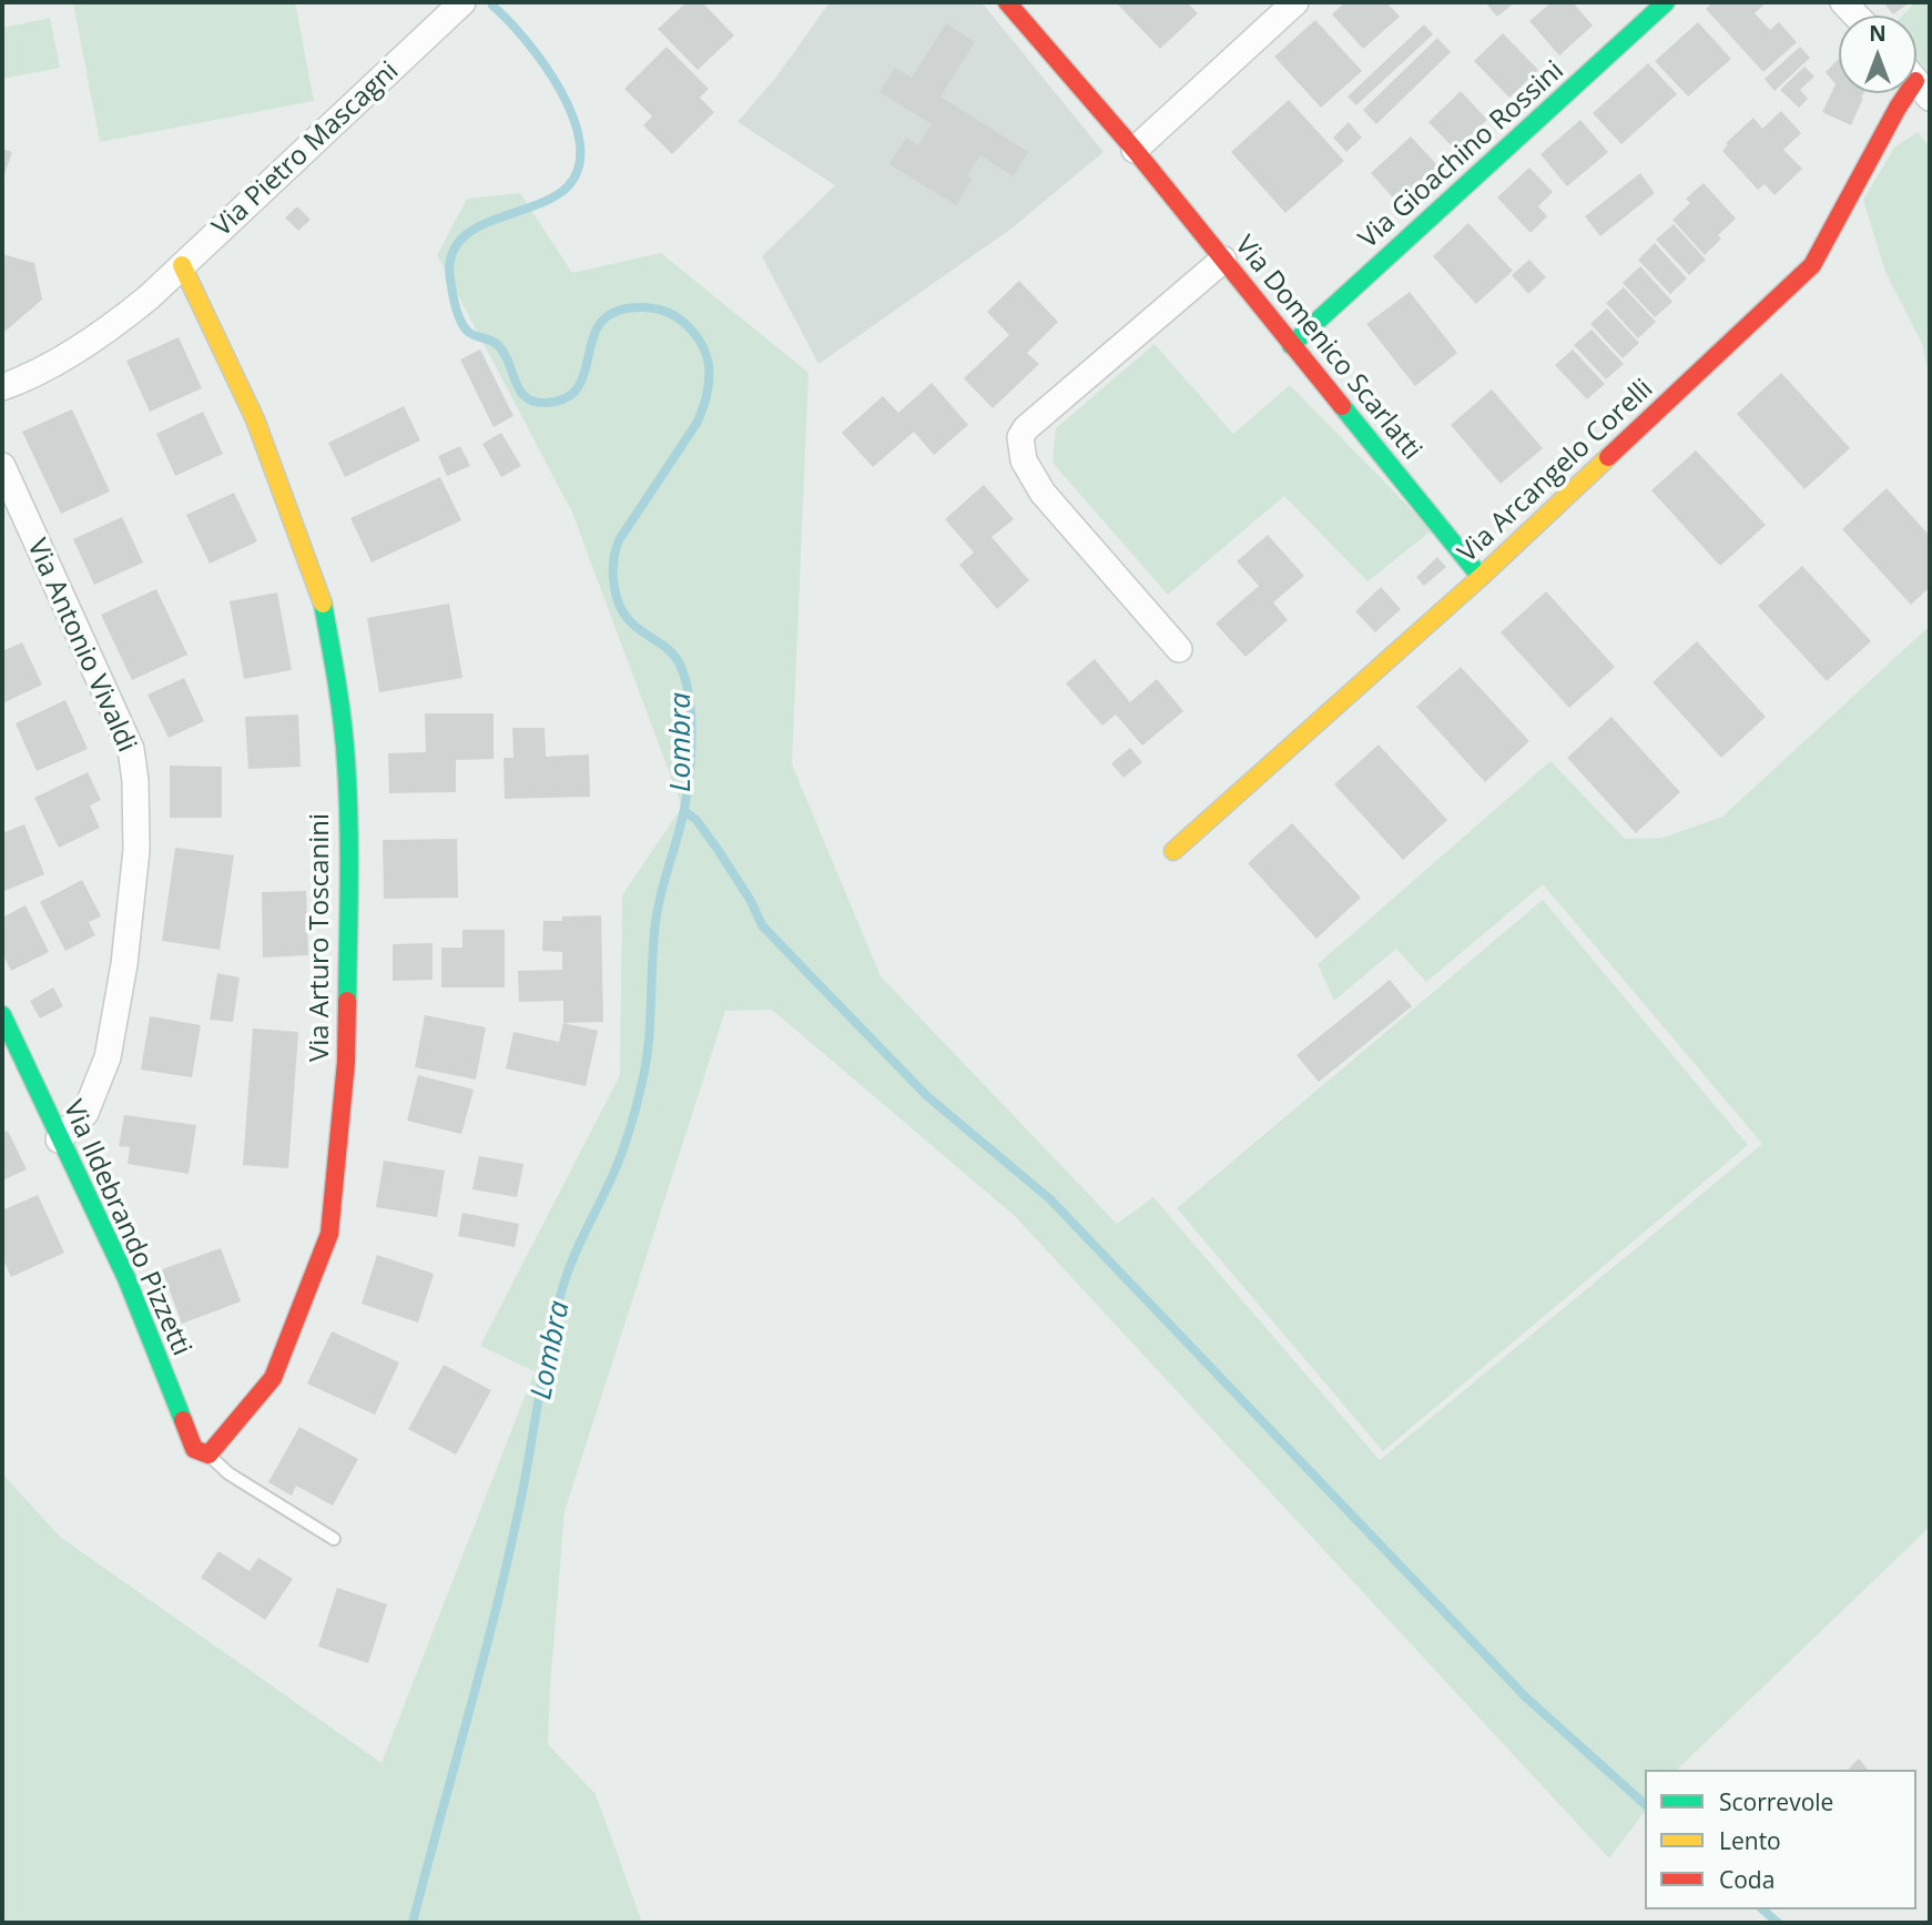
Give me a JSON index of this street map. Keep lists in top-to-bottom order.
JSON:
{
  "streets": {
    "street": [
      "Via Pietro Mascagni",
      "Via Gioachino Rossini",
      "Via Domenico Scarlatti",
      "Via Arcangelo Corelli",
      "Via Antonio Vivaldi",
      "Via Arturo Toscanini",
      "Via Ildebrando Pizzetti"
    ]
  },
  "crossings": [
    ["Via Pietro Mascagni", "Via Arturo Toscanini"],
    ["Via Gioachino Rossini", "Via Domenico Scarlatti"],
    ["Via Domenico Scarlatti", "Via Arcangelo Corelli"],
    ["Via Antonio Vivaldi", "Via Ildebrando Pizzetti"],
    ["Via Arturo Toscanini", "Via Ildebrando Pizzetti"]
  ],
  "water": ["Lombra"],
  "legend": ["Scorrevole", "Lento", "Coda"],
  "north": "top"
}
